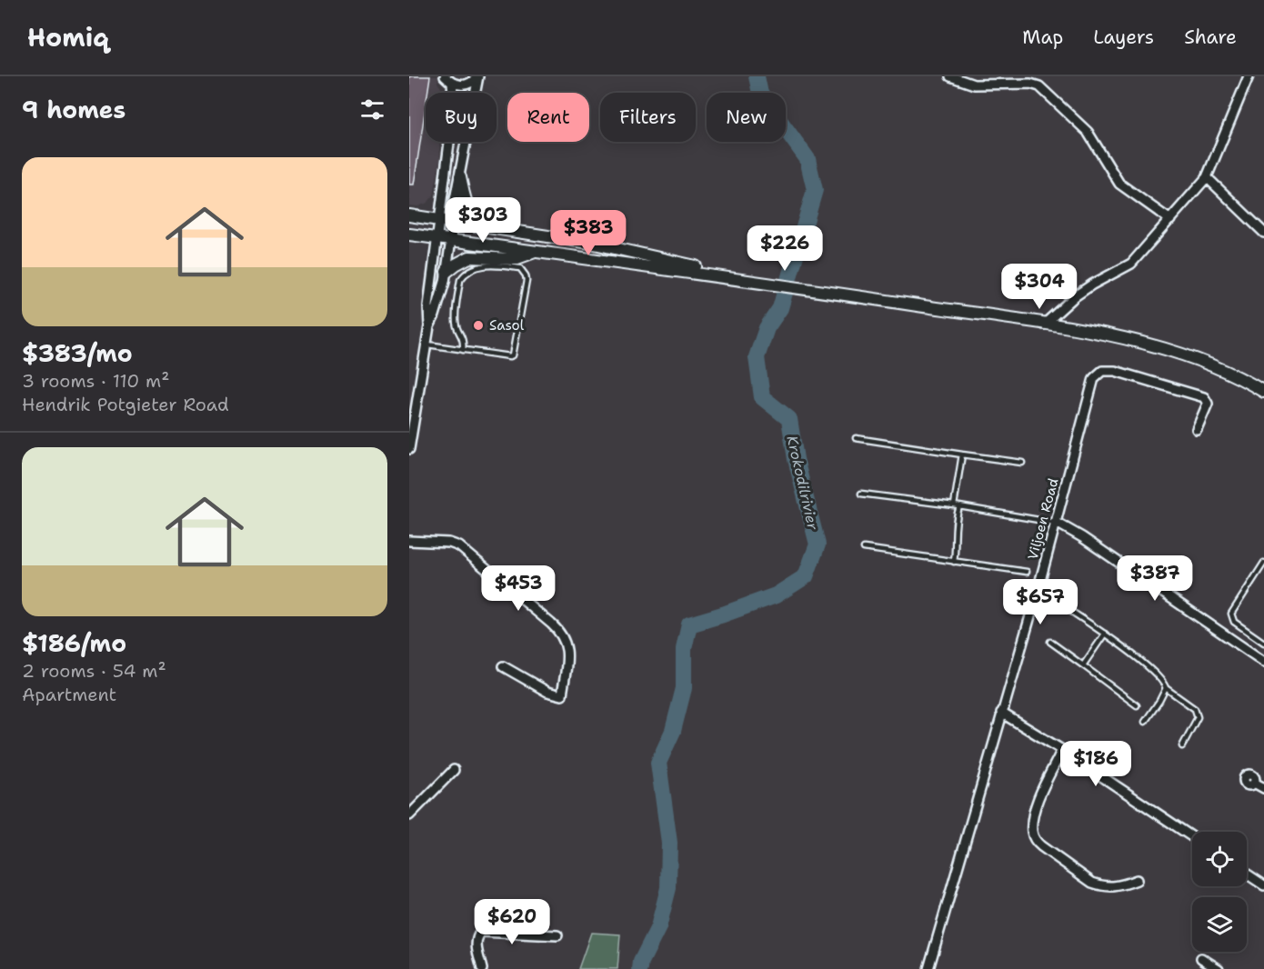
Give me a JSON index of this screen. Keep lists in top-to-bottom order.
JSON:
{
  "streets": {
    "street": ["Viljoen Road"]
  },
  "water": ["Krokodilrivier"],
  "places": ["Sasol"],
  "page": {
    "header": "Homiq",
    "nav": ["Map", "Layers", "Share"],
    "heading": "9 homes",
    "chip": [
      "Buy",
      "Rent",
      "Filters",
      "New"
    ],
    "list": [
      {
        "name": "$383/mo",
        "note": "3 rooms · 110 m² · Hendrik Potgieter Road"
      },
      {
        "name": "$186/mo",
        "note": "2 rooms · 54 m² · Apartment"
      }
    ],
    "price": [
      "$303",
      "$383",
      "$226",
      "$304",
      "$387",
      "$453",
      "$657",
      "$186",
      "$620"
    ]
  }
}
